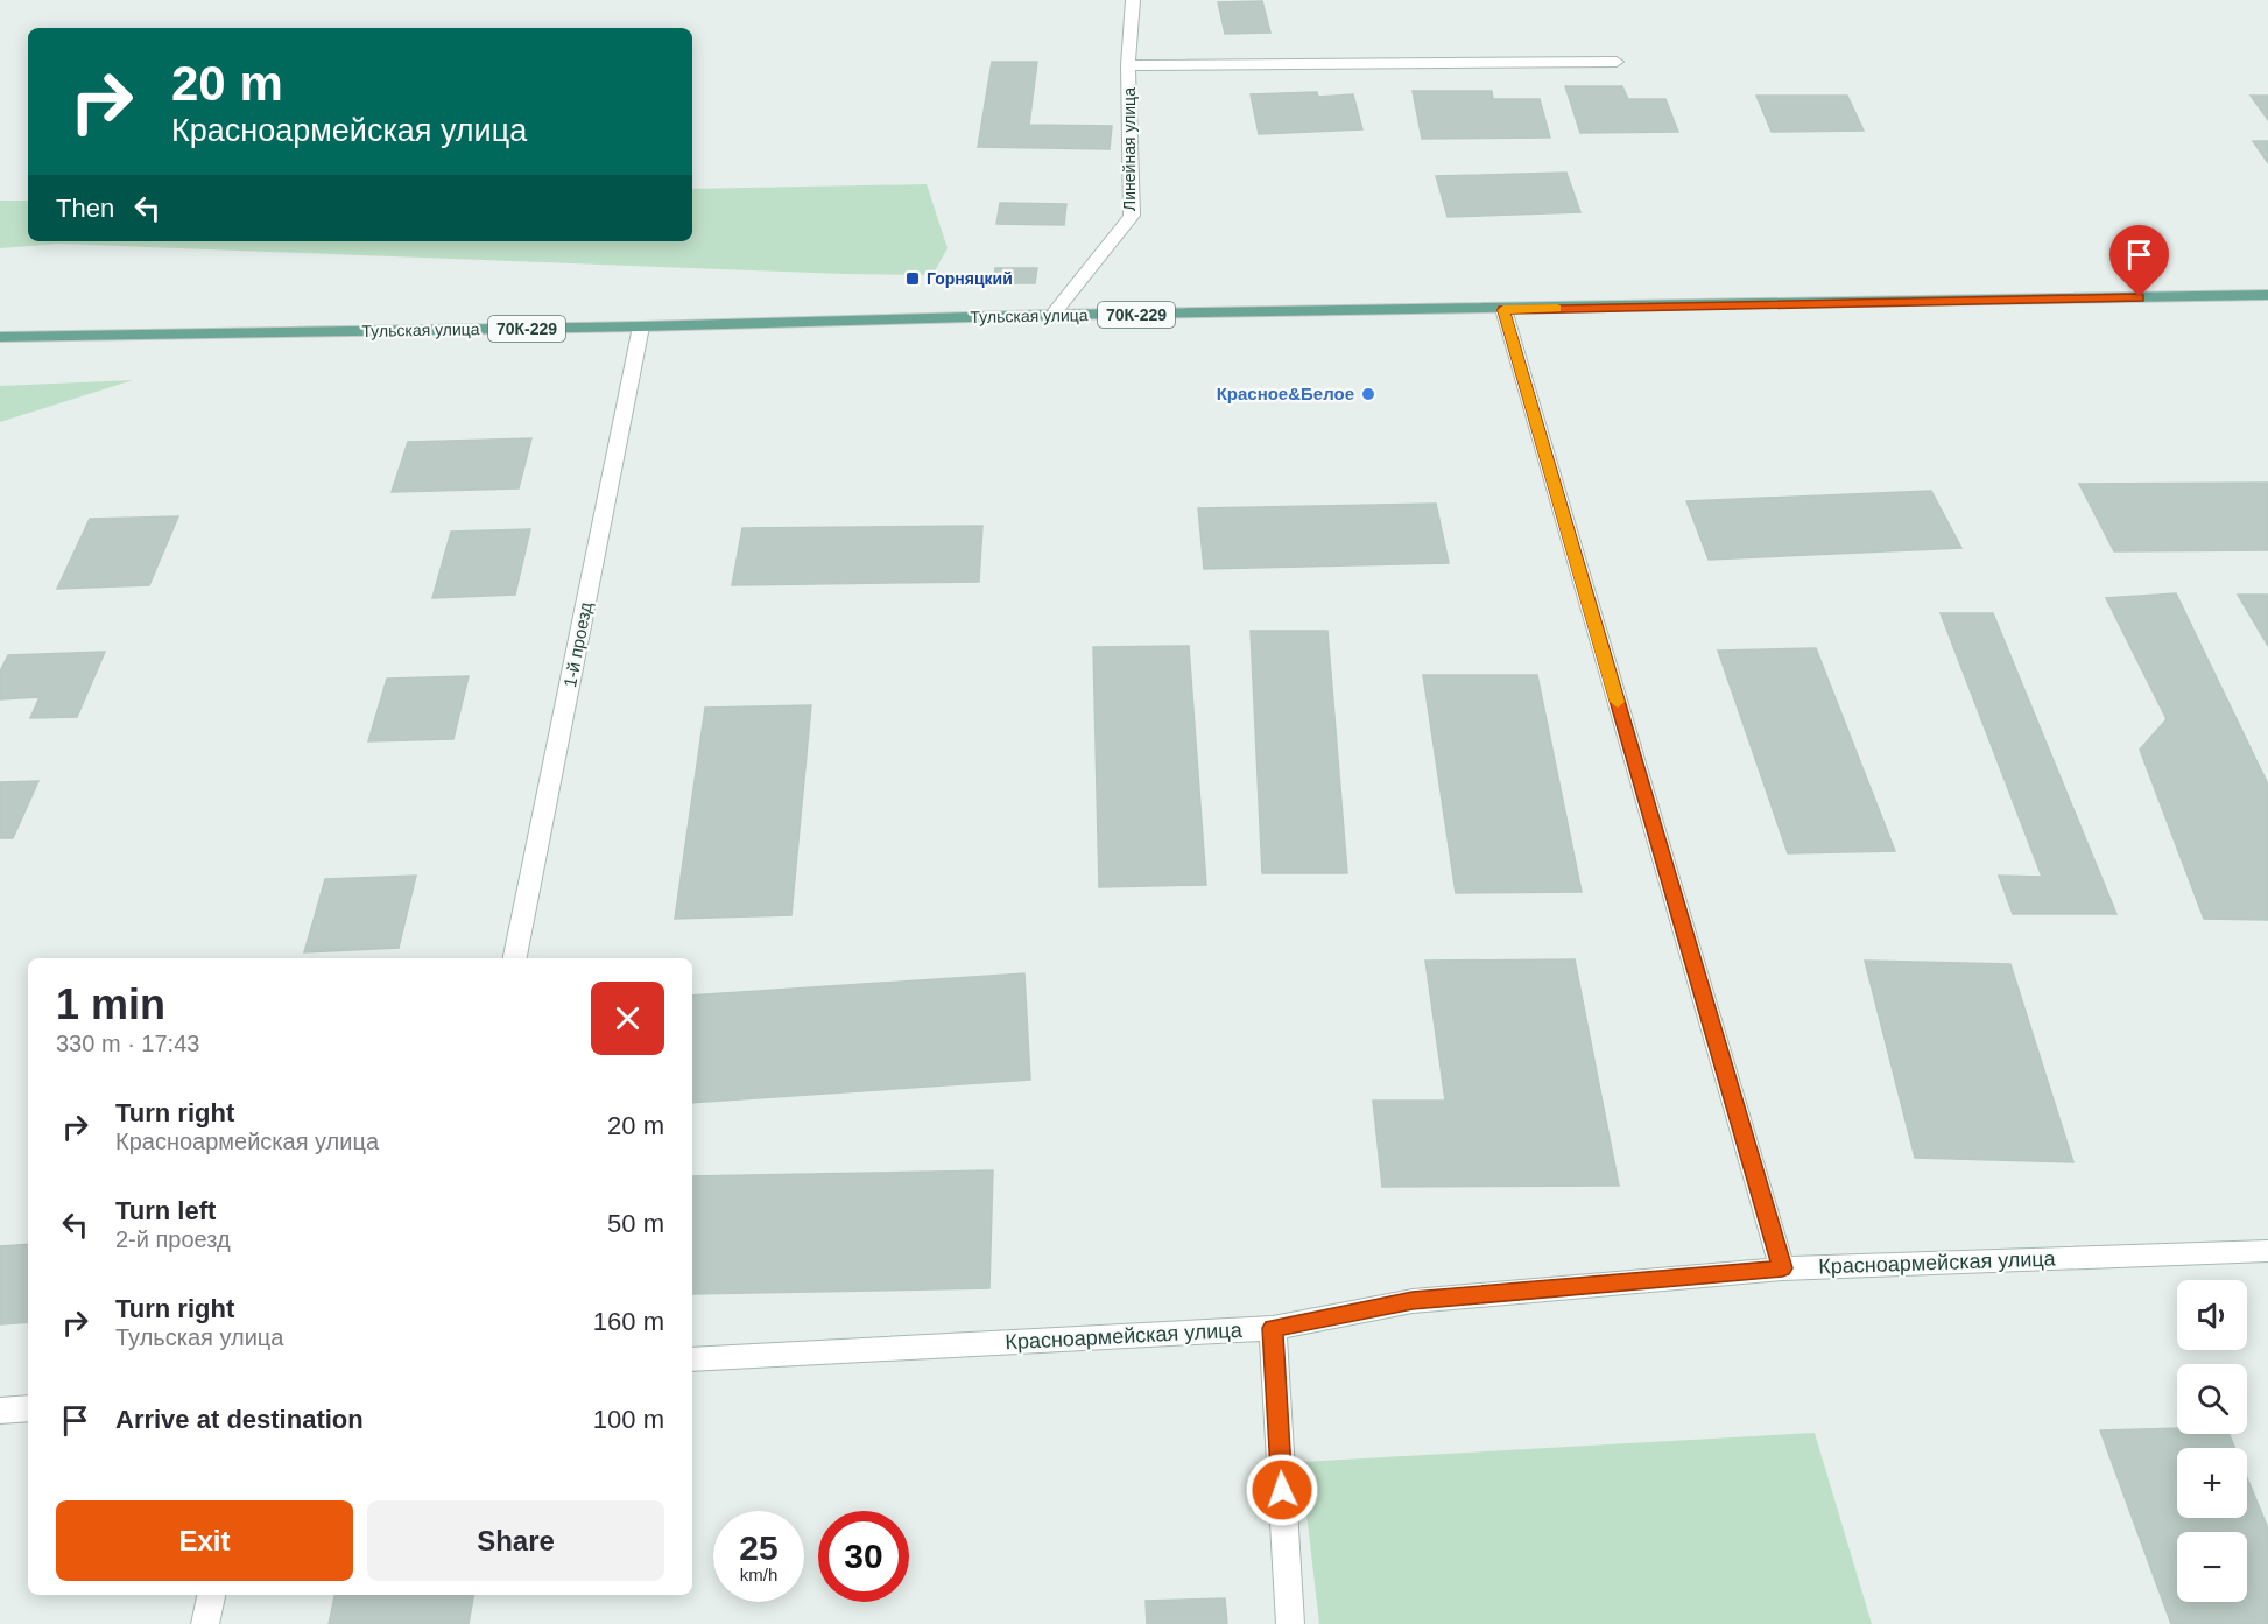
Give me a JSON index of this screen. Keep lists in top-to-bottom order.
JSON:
{
  "streets": {
    "main road": ["70К-229", "Тульская улица"],
    "street": ["Линейная улица", "1-й проезд", "Красноармейская улица"]
  },
  "crossings": [
    ["Линейная улица", "Тульская улица"],
    ["Тульская улица", "1-й проезд"]
  ],
  "places": {
    "transit": ["Горняцкий"],
    "other": ["Красное&Белое"]
  },
  "page": {
    "turn": ["20 m", "Красноармейская улица"],
    "then": "Then",
    "heading": ["1 min", "330 m · 17:43"],
    "list": [
      {
        "name": "Turn right",
        "note": "Красноармейская улица",
        "value": "20 m"
      },
      {
        "name": "Turn left",
        "note": "2-й проезд",
        "value": "50 m"
      },
      {
        "name": "Turn right",
        "note": "Тульская улица",
        "value": "160 m"
      },
      {
        "name": "Arrive at destination",
        "value": "100 m"
      }
    ],
    "map_buttons": ["+", "−"],
    "buttons": ["Exit", "Share"],
    "speed": "25 km/h",
    "limit": "30"
  }
}
